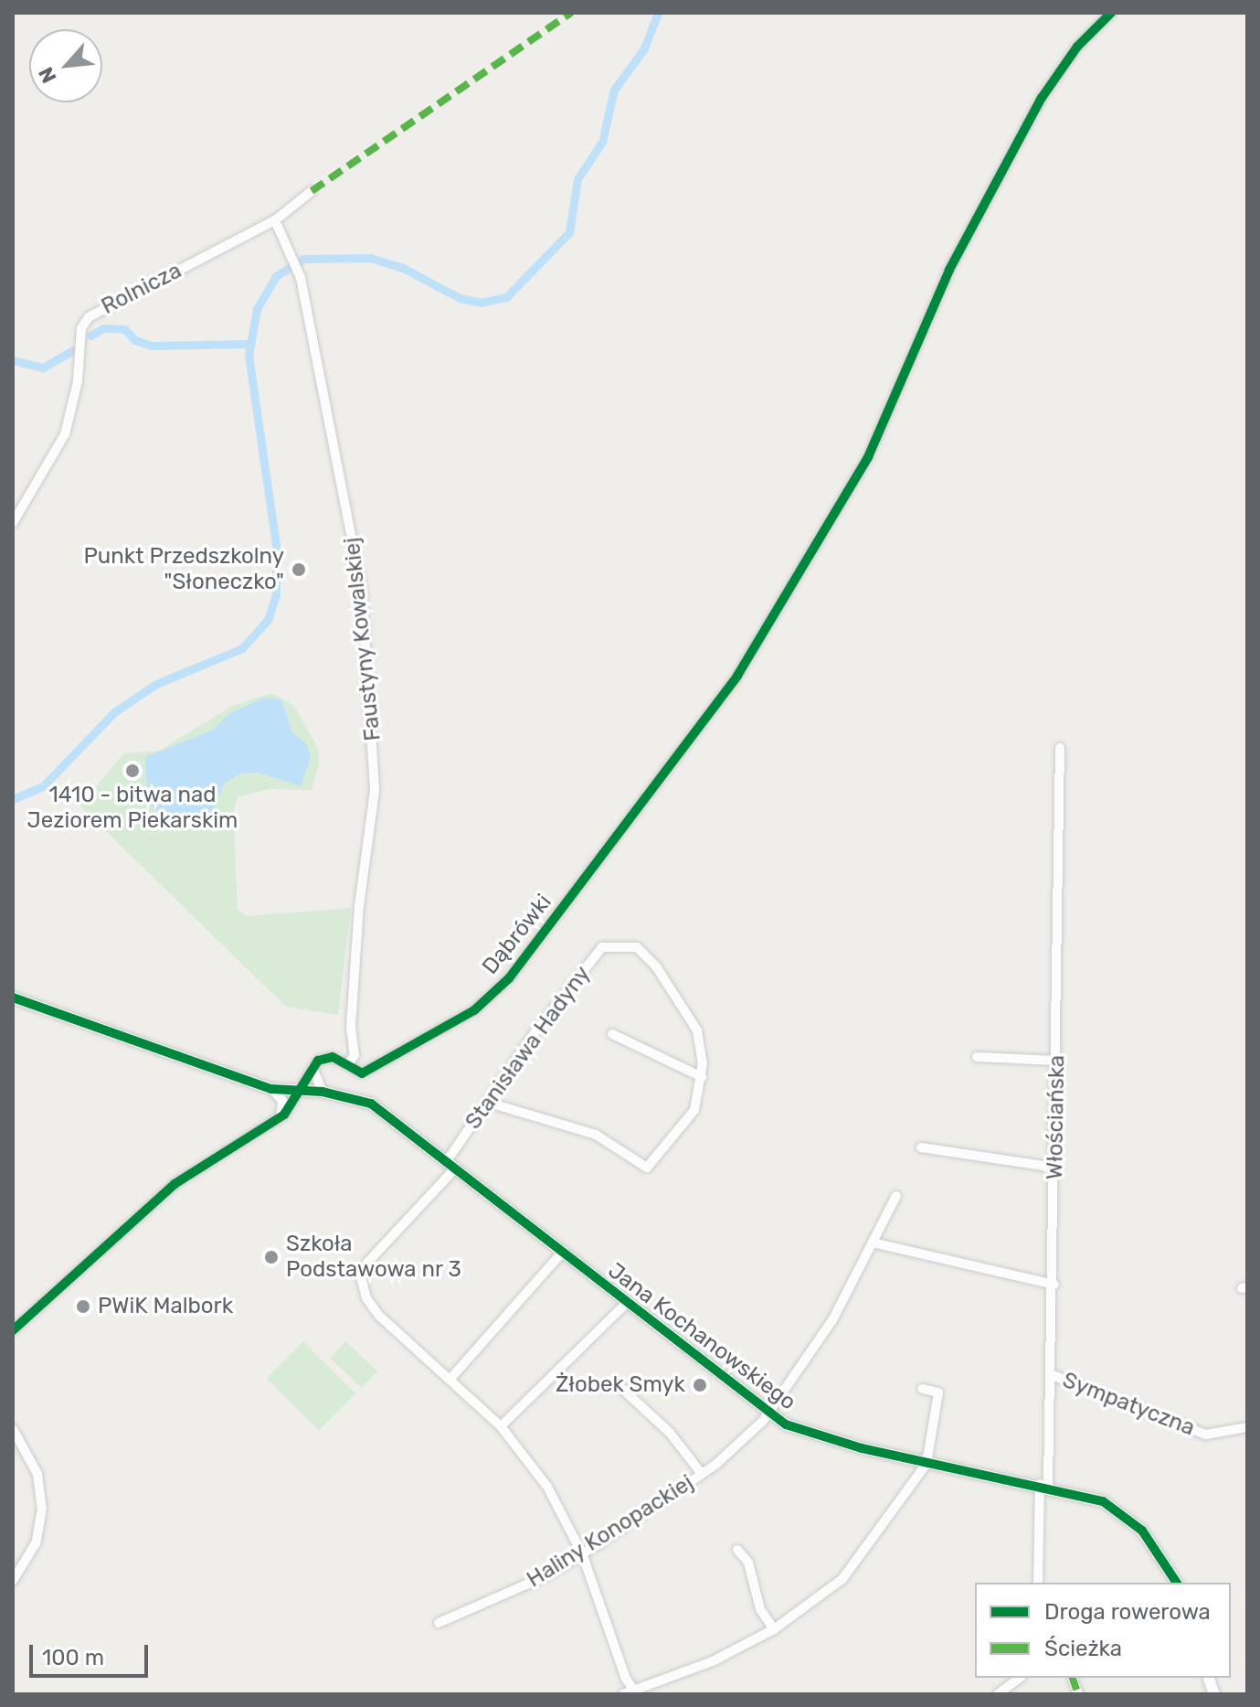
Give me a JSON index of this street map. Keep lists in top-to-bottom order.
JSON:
{
  "streets": {
    "street": [
      "Rolnicza",
      "Faustyny Kowalskiej",
      "Dąbrówki",
      "Stanisława Hadyny",
      "Włościańska",
      "Jana Kochanowskiego",
      "Sympatyczna",
      "Haliny Konopackiej"
    ]
  },
  "crossings": [
    ["Rolnicza", "Faustyny Kowalskiej"],
    ["Faustyny Kowalskiej", "Dąbrówki"],
    ["Stanisława Hadyny", "Jana Kochanowskiego"],
    ["Stanisława Hadyny", "Haliny Konopackiej"],
    ["Włościańska", "Jana Kochanowskiego"],
    ["Włościańska", "Sympatyczna"],
    ["Jana Kochanowskiego", "Haliny Konopackiej"]
  ],
  "places": [
    "Punkt Przedszkolny \"Słoneczko\"",
    "1410 - bitwa nad Jeziorem Piekarskim",
    "Szkoła Podstawowa nr 3",
    "PWiK Malbork",
    "Żłobek Smyk"
  ],
  "legend": ["Droga rowerowa", "Ścieżka"],
  "scale_bar": "100 m",
  "north": "bottom left"
}
